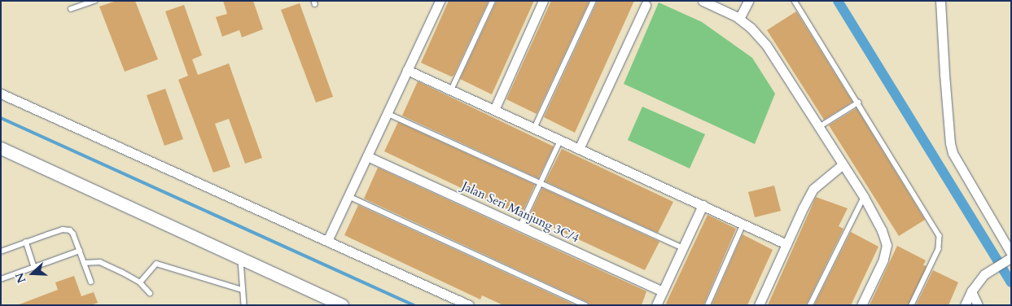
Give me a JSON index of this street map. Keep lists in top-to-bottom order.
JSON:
{
  "streets": {
    "street": ["Jalan Seri Manjung 3C/4"]
  },
  "north": "left"
}
